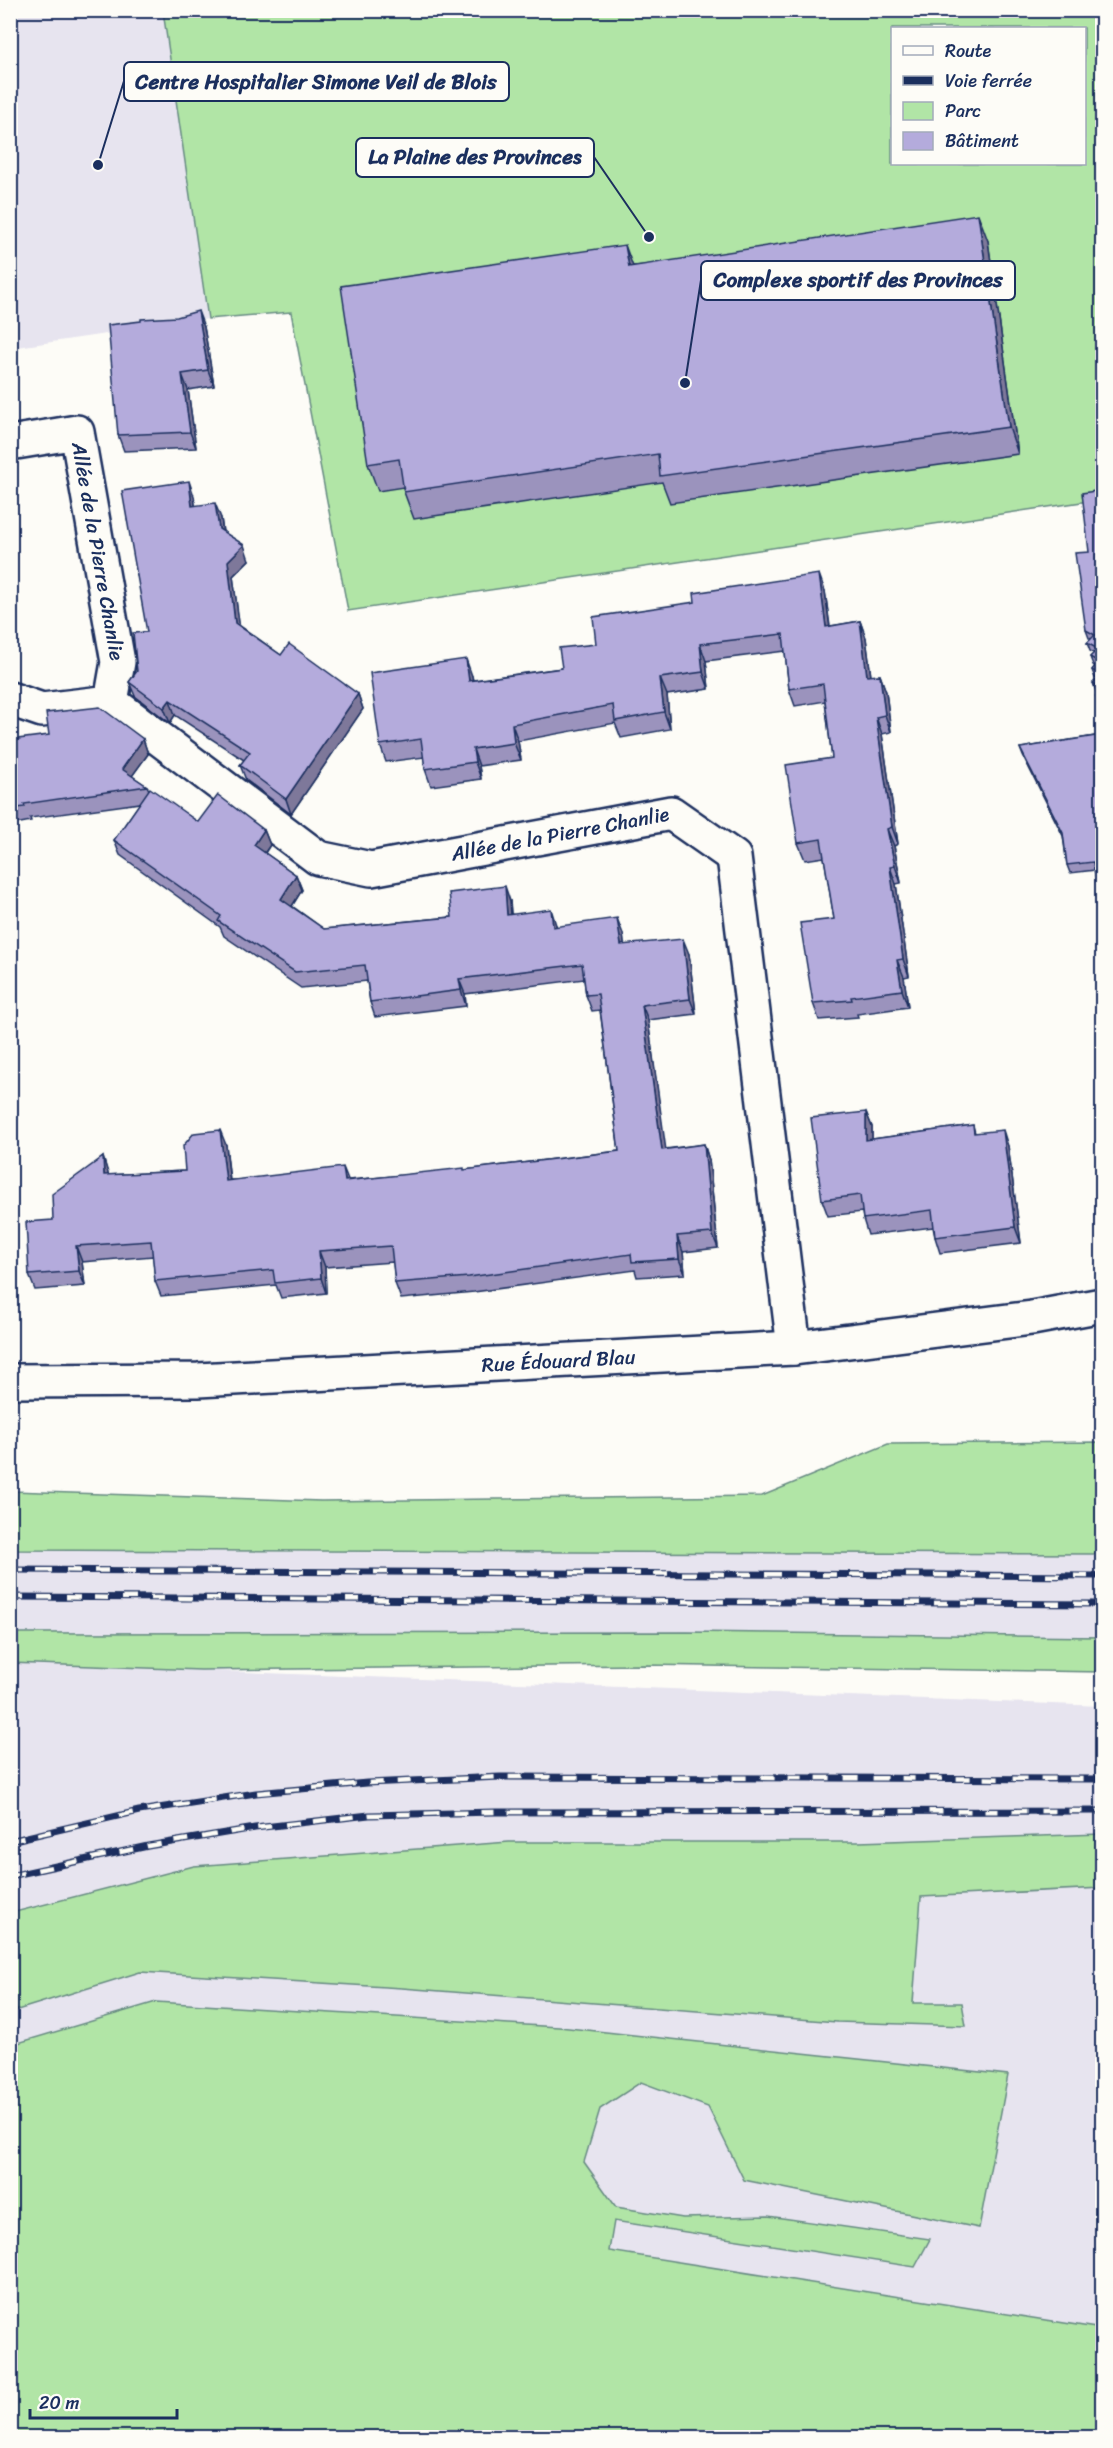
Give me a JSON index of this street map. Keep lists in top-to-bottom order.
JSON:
{
  "streets": {
    "street": ["Allée de la Pierre Chanlie", "Rue Édouard Blau"]
  },
  "crossings": [
    ["Allée de la Pierre Chanlie", "Rue Édouard Blau"]
  ],
  "places": ["Centre Hospitalier Simone Veil de Blois", "La Plaine des Provinces", "Complexe sportif des Provinces"],
  "legend": [
    "Route",
    "Voie ferrée",
    "Parc",
    "Bâtiment"
  ],
  "scale_bar": "20 m"
}
